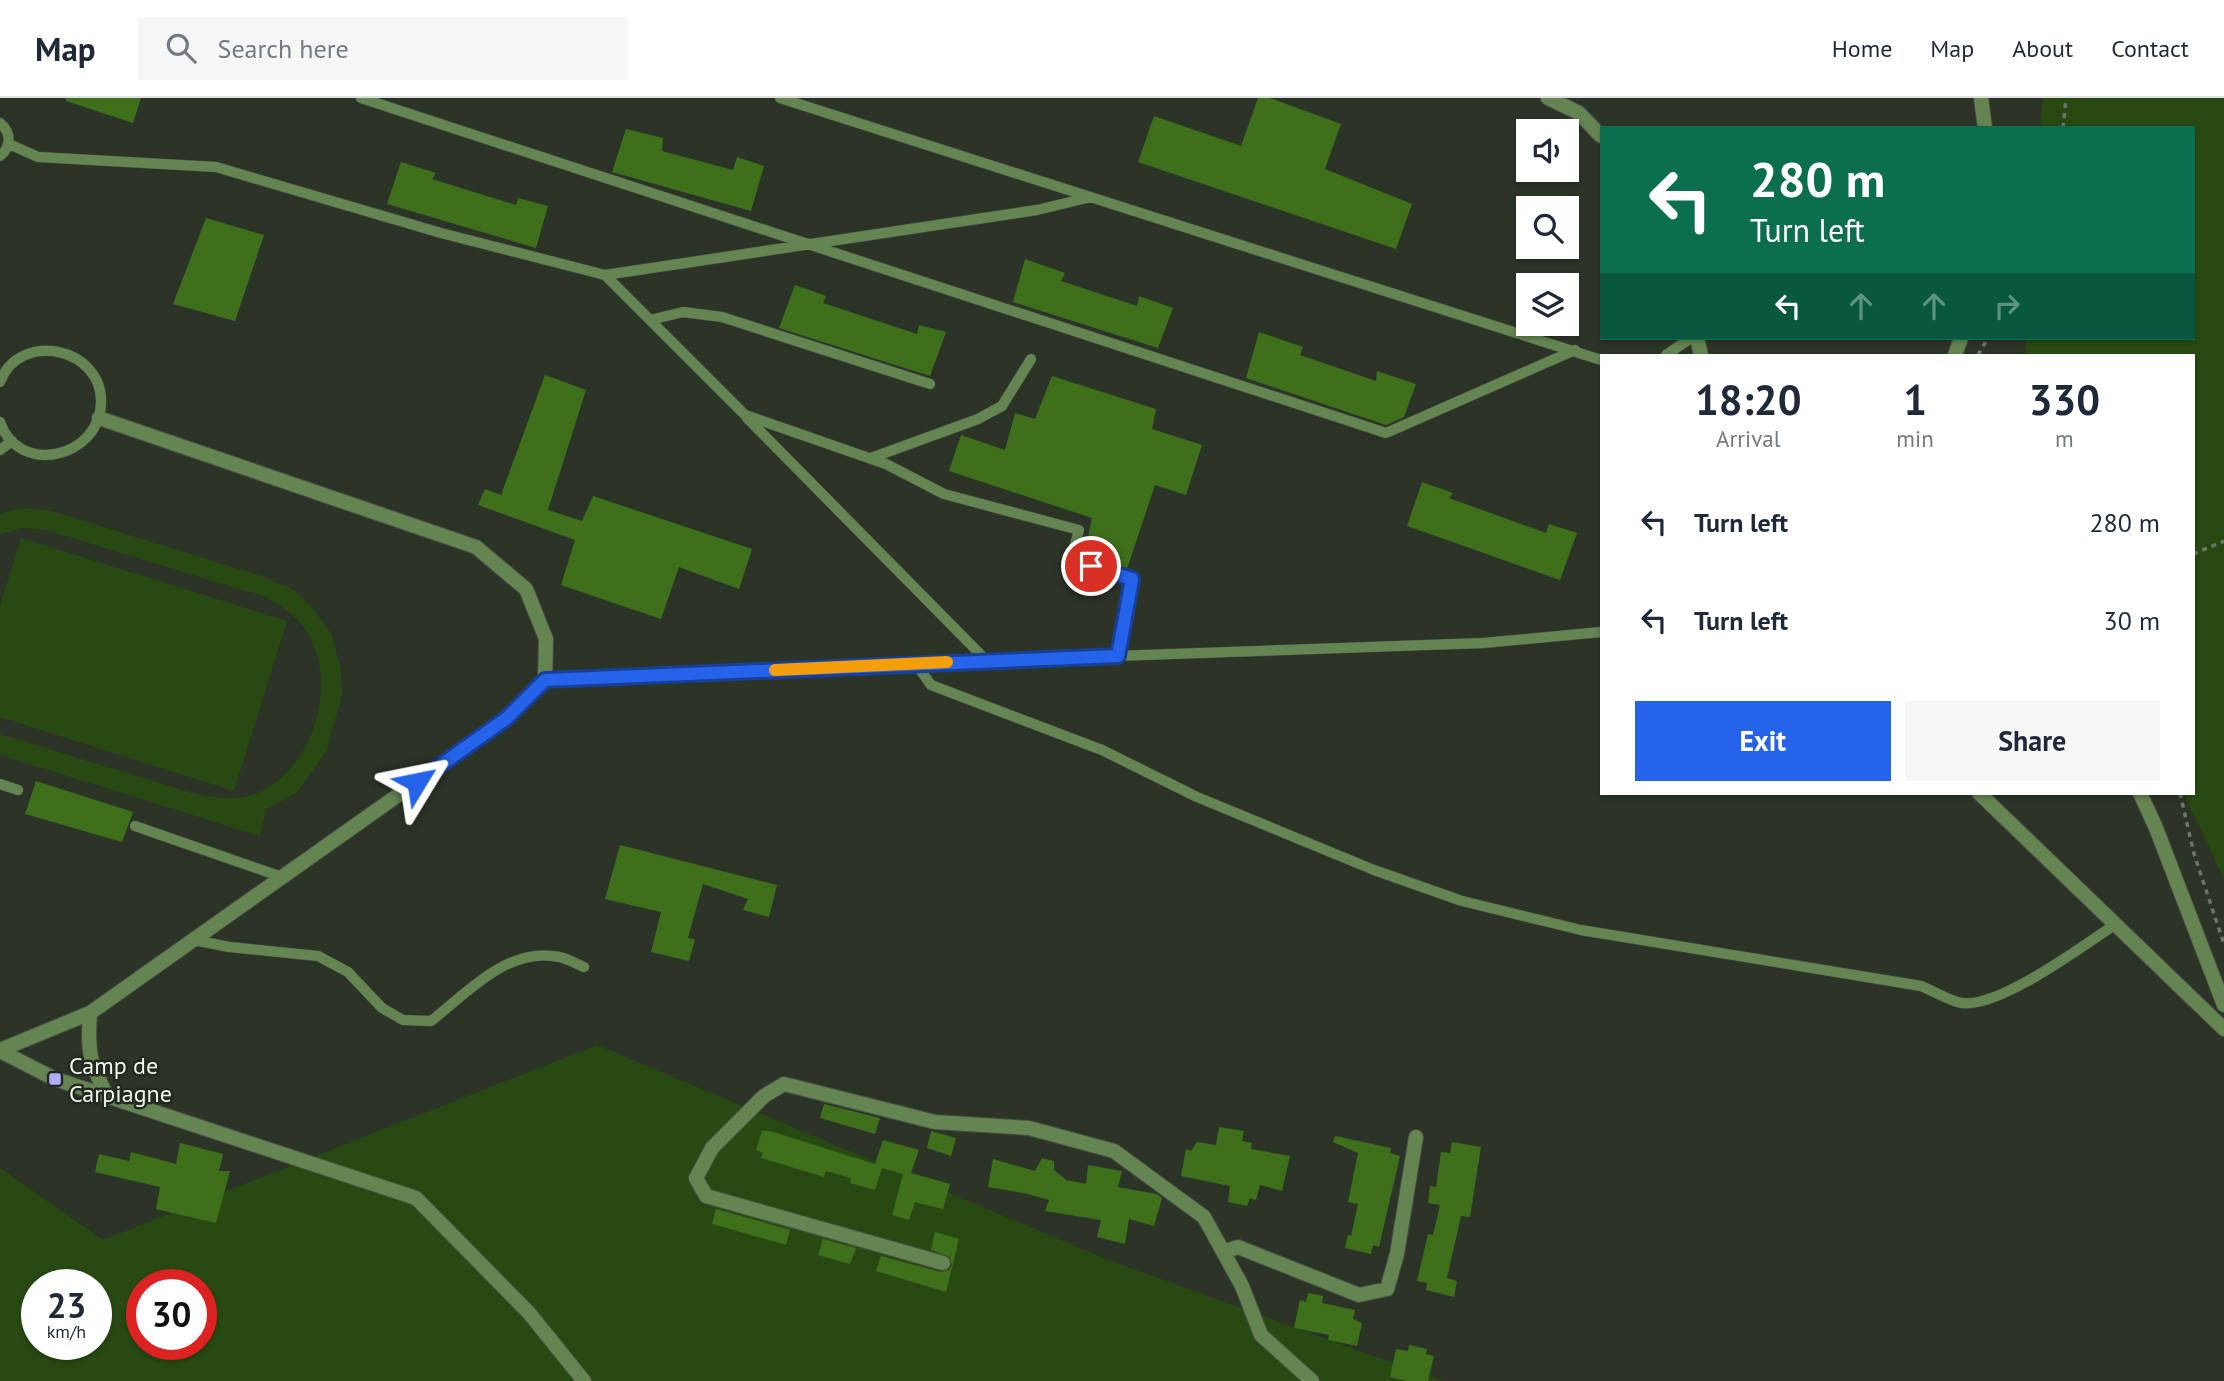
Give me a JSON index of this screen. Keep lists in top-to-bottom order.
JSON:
{
  "places": {
    "transit": ["Camp de Carpiagne"]
  },
  "page": {
    "header": "Map",
    "search": "Search here",
    "nav": [
      "Home",
      "Map",
      "About",
      "Contact"
    ],
    "turn": ["280 m", "Turn left"],
    "eta": [
      "18:20",
      "Arrival",
      "1",
      "min",
      "330",
      "m"
    ],
    "list": [
      {
        "name": "Turn left",
        "value": "280 m"
      },
      {
        "name": "Turn left",
        "value": "30 m"
      }
    ],
    "buttons": ["Exit", "Share"],
    "speed": "23 km/h",
    "limit": "30"
  }
}
